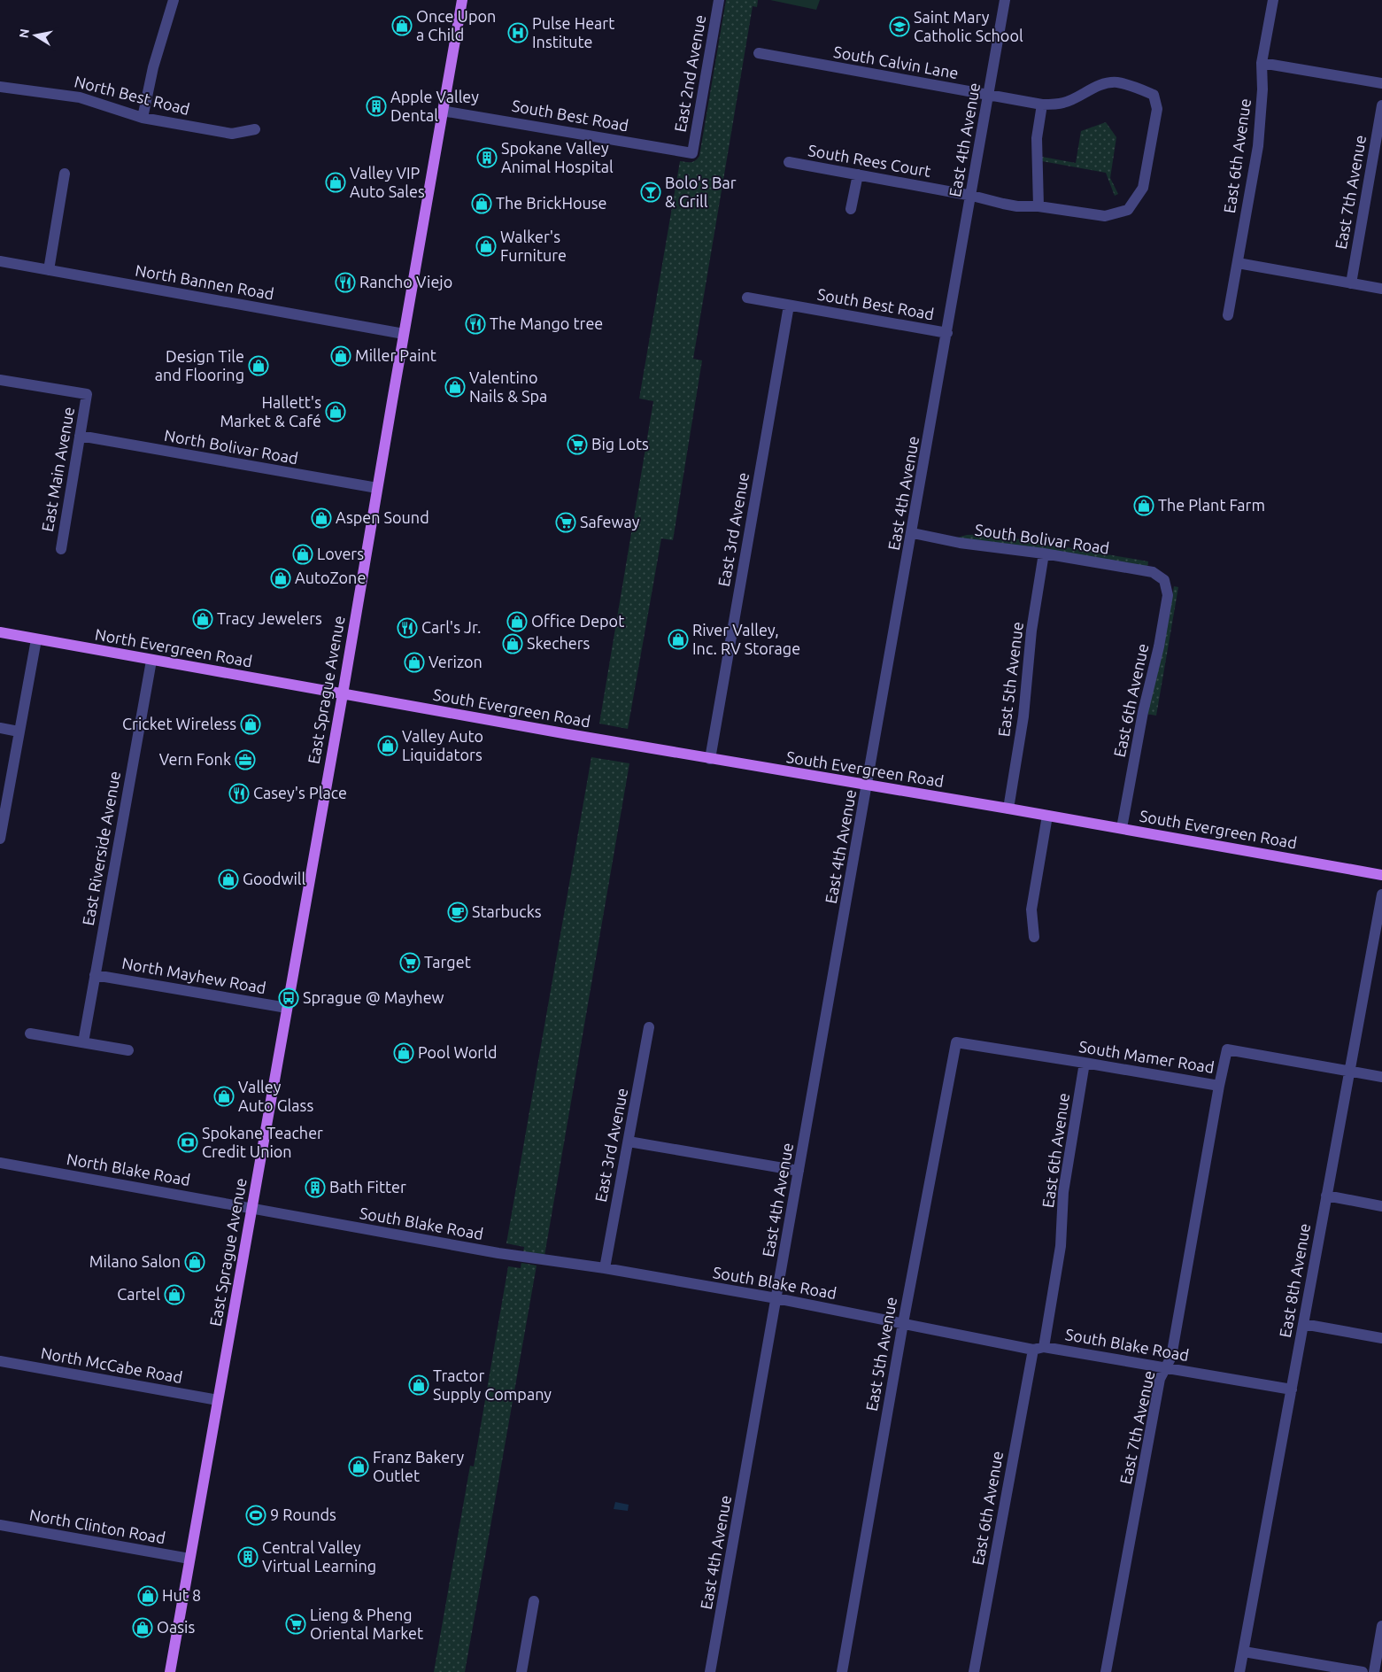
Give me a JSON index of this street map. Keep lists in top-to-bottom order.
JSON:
{
  "streets": {
    "main road": ["North Evergreen Road", "East Sprague Avenue", "South Evergreen Road"],
    "street": [
      "South Calvin Lane",
      "East 2nd Avenue",
      "North Best Road",
      "South Best Road",
      "East 4th Avenue",
      "East 6th Avenue",
      "South Rees Court",
      "East 7th Avenue",
      "North Bannen Road",
      "North Bolivar Road",
      "East Main Avenue",
      "East 3rd Avenue",
      "South Bolivar Road",
      "East 5th Avenue",
      "East Riverside Avenue",
      "North Mayhew Road",
      "South Mamer Road",
      "North Blake Road",
      "South Blake Road",
      "East 8th Avenue",
      "North McCabe Road",
      "North Clinton Road"
    ]
  },
  "crossings": [
    ["South Calvin Lane", "East 4th Avenue"],
    ["South Calvin Lane", "South Rees Court"],
    ["East 2nd Avenue", "South Best Road"],
    ["South Best Road", "East 4th Avenue"],
    ["South Best Road", "East 3rd Avenue"],
    ["South Best Road", "East Sprague Avenue"],
    ["East 4th Avenue", "South Rees Court"],
    ["East 4th Avenue", "South Bolivar Road"],
    ["East 4th Avenue", "South Evergreen Road"],
    ["East 4th Avenue", "South Blake Road"],
    ["East 6th Avenue", "South Bolivar Road"],
    ["East 6th Avenue", "South Evergreen Road"],
    ["East 6th Avenue", "South Mamer Road"],
    ["East 6th Avenue", "South Blake Road"],
    ["East 7th Avenue", "South Mamer Road"],
    ["East 7th Avenue", "South Blake Road"],
    ["North Bannen Road", "East Sprague Avenue"],
    ["North Bolivar Road", "East Main Avenue"],
    ["North Bolivar Road", "East Sprague Avenue"],
    ["East 3rd Avenue", "South Evergreen Road"],
    ["East 3rd Avenue", "South Blake Road"],
    ["South Bolivar Road", "East 5th Avenue"],
    ["North Evergreen Road", "East Sprague Avenue"],
    ["North Evergreen Road", "South Evergreen Road"],
    ["North Evergreen Road", "East Riverside Avenue"],
    ["East 5th Avenue", "South Evergreen Road"],
    ["East 5th Avenue", "South Mamer Road"],
    ["East 5th Avenue", "South Blake Road"],
    ["East Sprague Avenue", "South Evergreen Road"],
    ["East Sprague Avenue", "North Mayhew Road"],
    ["East Sprague Avenue", "North Blake Road"],
    ["East Sprague Avenue", "South Blake Road"],
    ["East Sprague Avenue", "North McCabe Road"],
    ["East Sprague Avenue", "North Clinton Road"],
    ["East Riverside Avenue", "North Mayhew Road"],
    ["South Mamer Road", "East 8th Avenue"],
    ["North Blake Road", "South Blake Road"],
    ["South Blake Road", "East 8th Avenue"]
  ],
  "places": {
    "shop": [
      "Once Upon a Child",
      "Valley VIP Auto Sales",
      "The BrickHouse",
      "Walker's Furniture",
      "Miller Paint",
      "Design Tile and Flooring",
      "Valentino Nails & Spa",
      "Hallett's Market & Café",
      "The Plant Farm",
      "Aspen Sound",
      "Lovers",
      "AutoZone",
      "Tracy Jewelers",
      "Office Depot",
      "River Valley, Inc. RV Storage",
      "Skechers",
      "Verizon",
      "Cricket Wireless",
      "Valley Auto Liquidators",
      "Goodwill",
      "Pool World",
      "Valley Auto Glass",
      "Milano Salon",
      "Cartel",
      "Tractor Supply Company",
      "Franz Bakery Outlet",
      "Hut 8",
      "Oasis"
    ],
    "school or university": ["Saint Mary Catholic School"],
    "hospital": ["Pulse Heart Institute"],
    "building": [
      "Apple Valley Dental",
      "Spokane Valley Animal Hospital",
      "Bath Fitter",
      "Central Valley Virtual Learning"
    ],
    "bar": ["Bolo's Bar & Grill"],
    "restaurant": [
      "Rancho Viejo",
      "The Mango tree",
      "Carl's Jr.",
      "Casey's Place"
    ],
    "supermarket": [
      "Big Lots",
      "Safeway",
      "Target",
      "Lieng & Pheng Oriental Market"
    ],
    "office": ["Vern Fonk"],
    "cafe": ["Starbucks"],
    "bus stop": ["Sprague @ Mayhew"],
    "bank": ["Spokane Teacher Credit Union"],
    "sports": ["9 Rounds"]
  },
  "north": "left"
}
